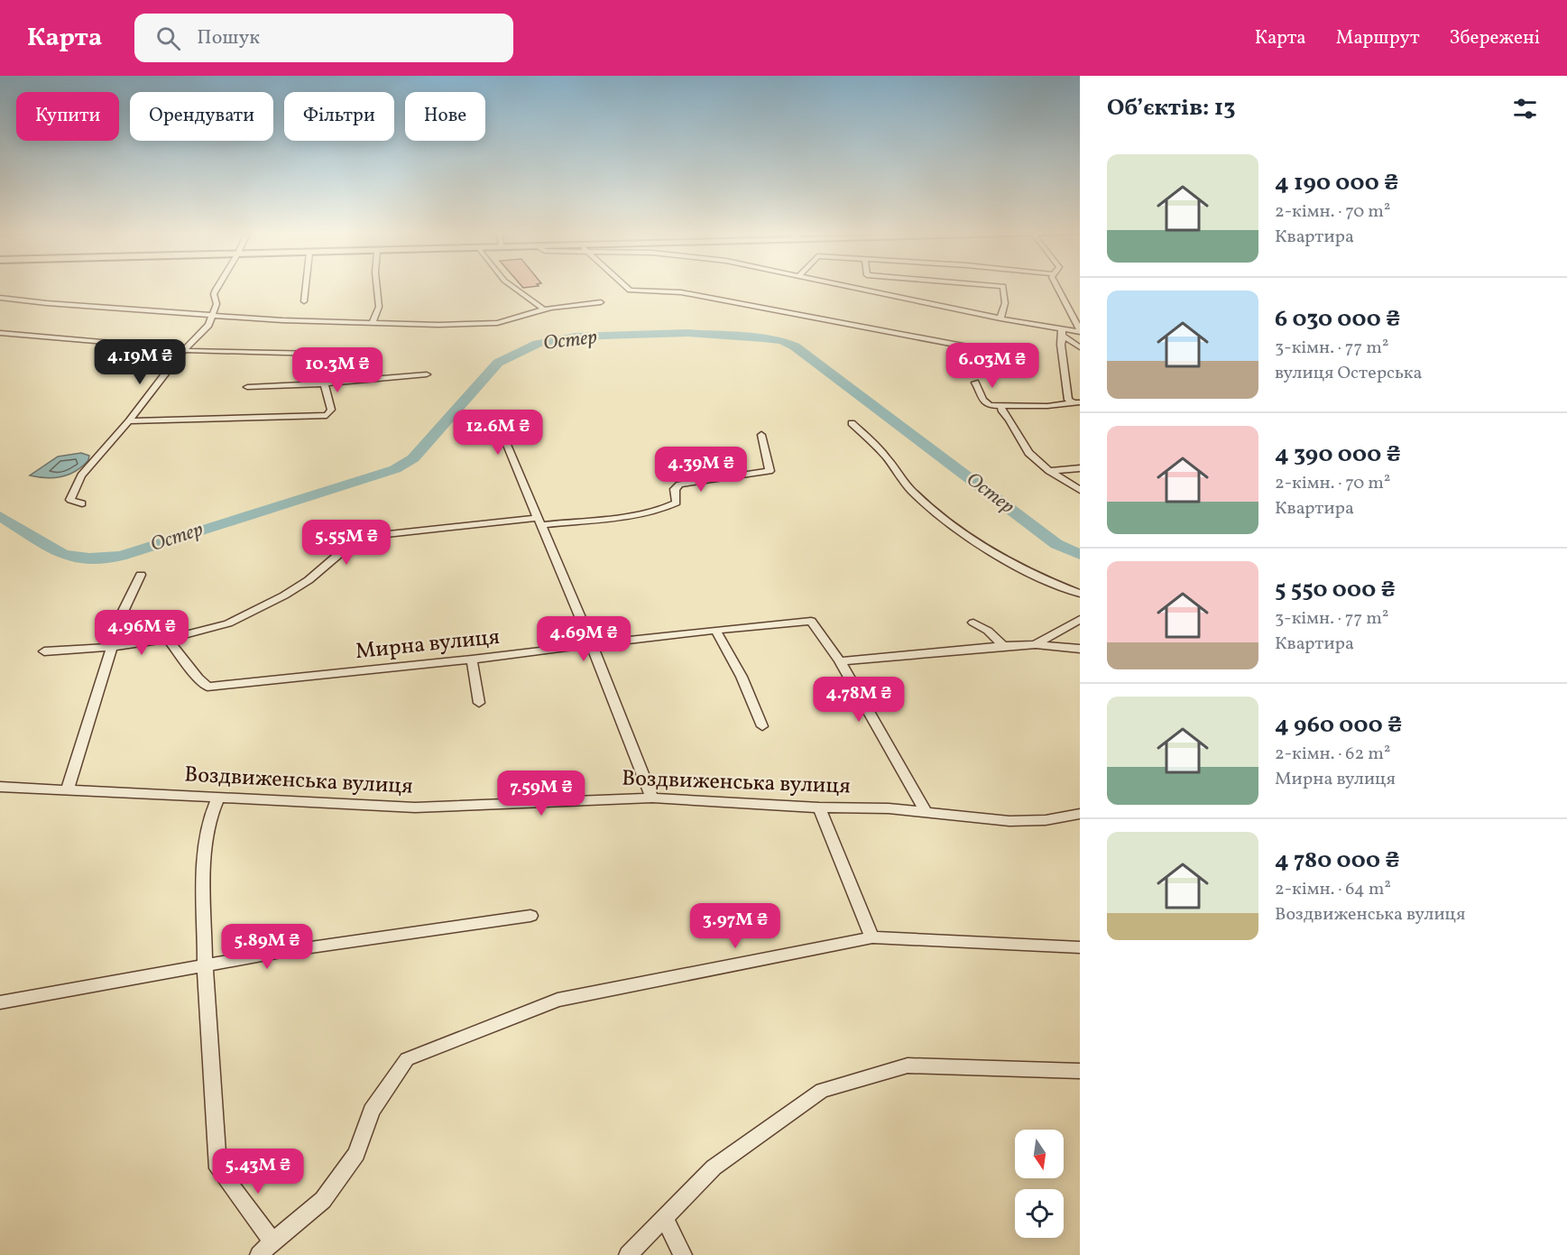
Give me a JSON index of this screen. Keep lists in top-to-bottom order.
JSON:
{
  "streets": {
    "street": ["Мирна вулиця", "Воздвиженська вулиця"]
  },
  "water": ["Остер"],
  "north": "bottom",
  "page": {
    "header": "Карта",
    "search": "Пошук",
    "nav": ["Карта", "Маршрут", "Збережені"],
    "heading": "Об’єктів: 13",
    "chip": [
      "Купити",
      "Орендувати",
      "Фільтри",
      "Нове"
    ],
    "list": [
      {
        "name": "4 190 000 ₴",
        "note": "2-кімн. · 70 m² · Квартира"
      },
      {
        "name": "6 030 000 ₴",
        "note": "3-кімн. · 77 m² · вулиця Остерська"
      },
      {
        "name": "4 390 000 ₴",
        "note": "2-кімн. · 70 m² · Квартира"
      },
      {
        "name": "5 550 000 ₴",
        "note": "3-кімн. · 77 m² · Квартира"
      },
      {
        "name": "4 960 000 ₴",
        "note": "2-кімн. · 62 m² · Мирна вулиця"
      },
      {
        "name": "4 780 000 ₴",
        "note": "2-кімн. · 64 m² · Воздвиженська вулиця"
      }
    ],
    "price": [
      "4.19M ₴",
      "6.03M ₴",
      "10.3M ₴",
      "12.6M ₴",
      "4.39M ₴",
      "5.55M ₴",
      "4.96M ₴",
      "4.69M ₴",
      "4.78M ₴",
      "7.59M ₴",
      "3.97M ₴",
      "5.89M ₴",
      "5.43M ₴"
    ]
  }
}
